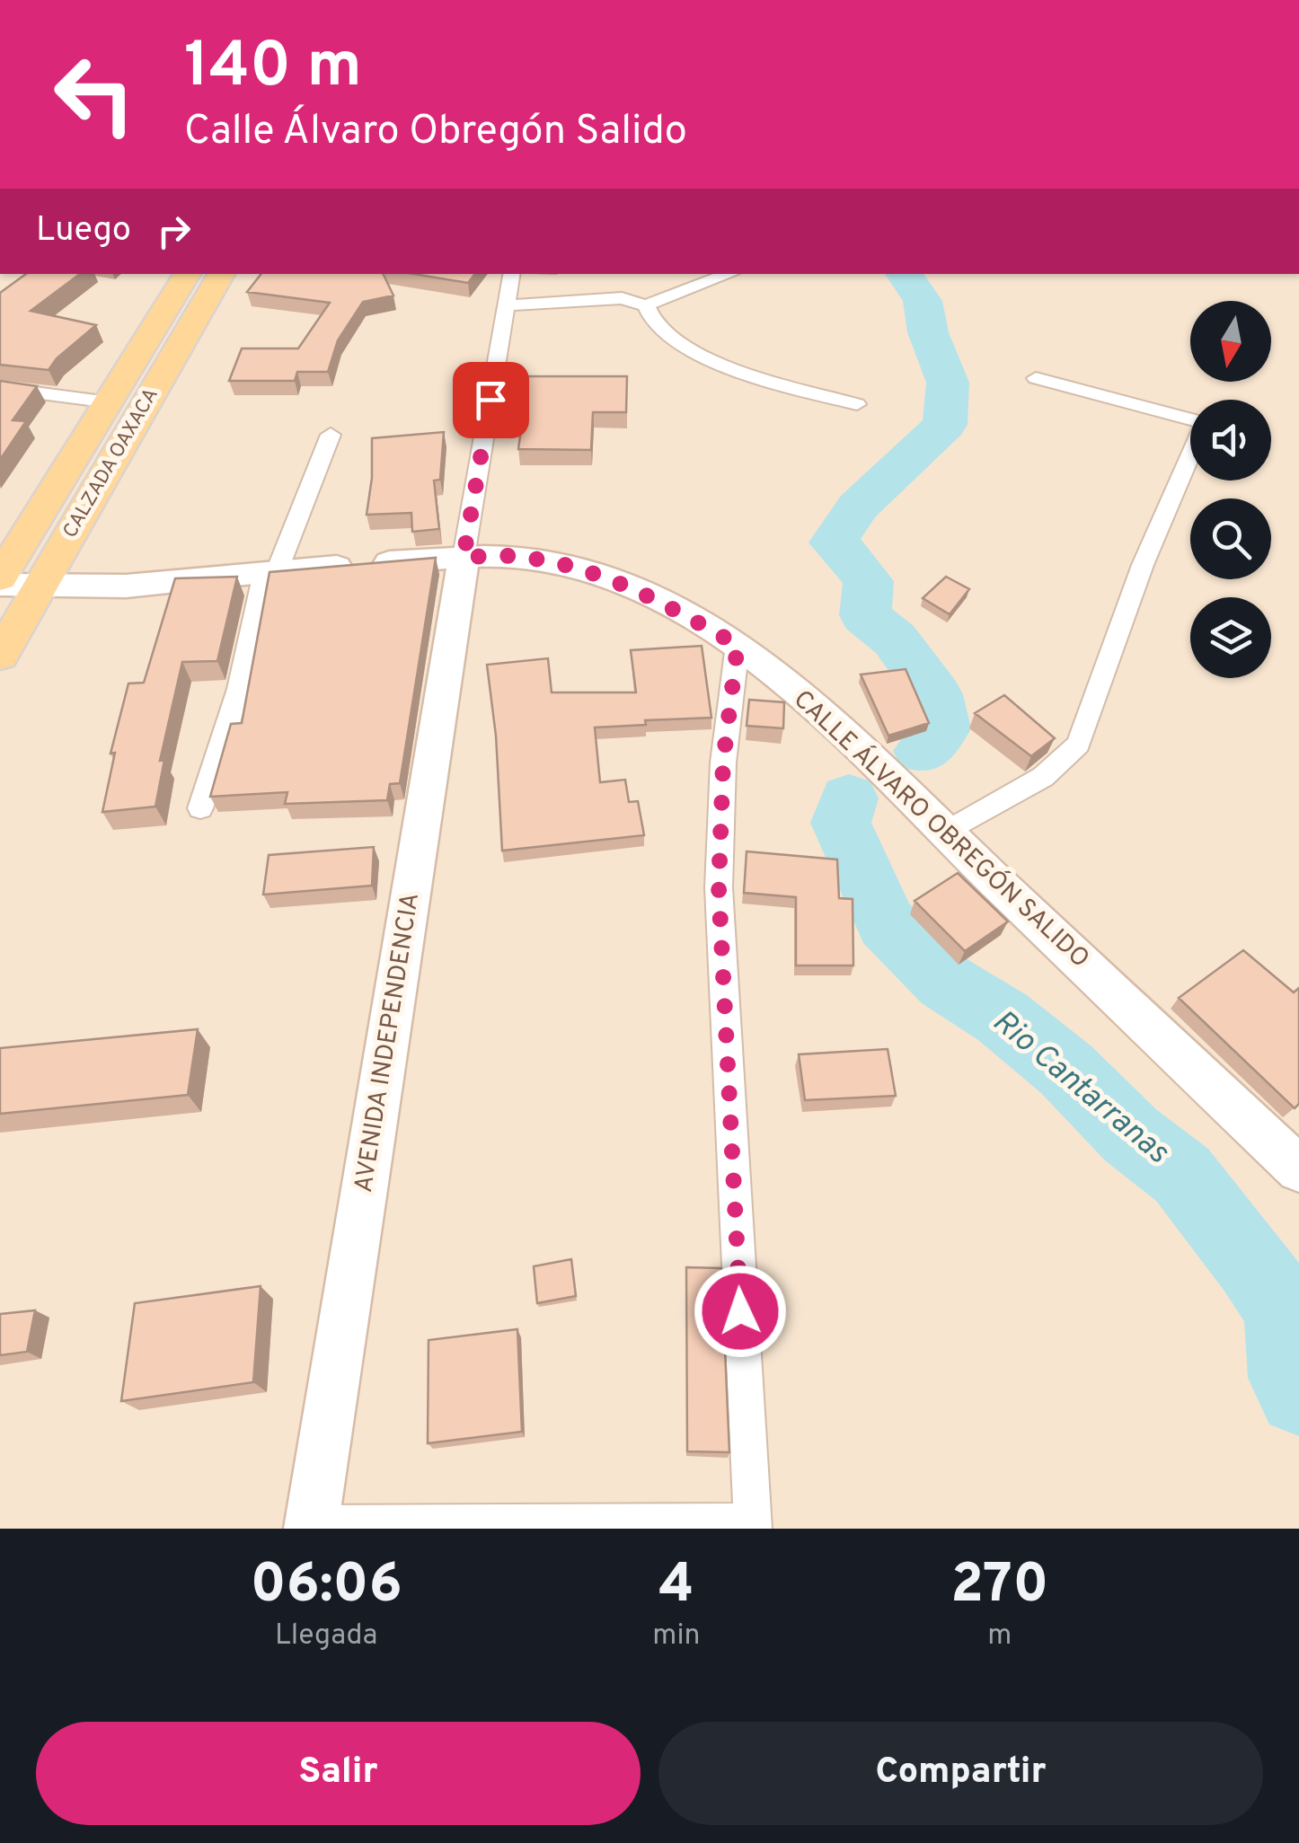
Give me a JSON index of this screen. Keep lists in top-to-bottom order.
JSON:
{
  "streets": {
    "main road": ["CALZADA OAXACA"],
    "street": ["CALLE ÁLVARO OBREGÓN SALIDO", "AVENIDA INDEPENDENCIA"]
  },
  "crossings": [
    ["CALZADA OAXACA", "CALLE ÁLVARO OBREGÓN SALIDO"],
    ["CALLE ÁLVARO OBREGÓN SALIDO", "AVENIDA INDEPENDENCIA"]
  ],
  "water": ["Rio Cantarranas"],
  "north": "bottom",
  "page": {
    "turn": ["140 m", "Calle Álvaro Obregón Salido"],
    "then": "Luego",
    "eta": [
      "06:06",
      "Llegada",
      "4",
      "min",
      "270",
      "m"
    ],
    "buttons": ["Salir", "Compartir"]
  }
}
